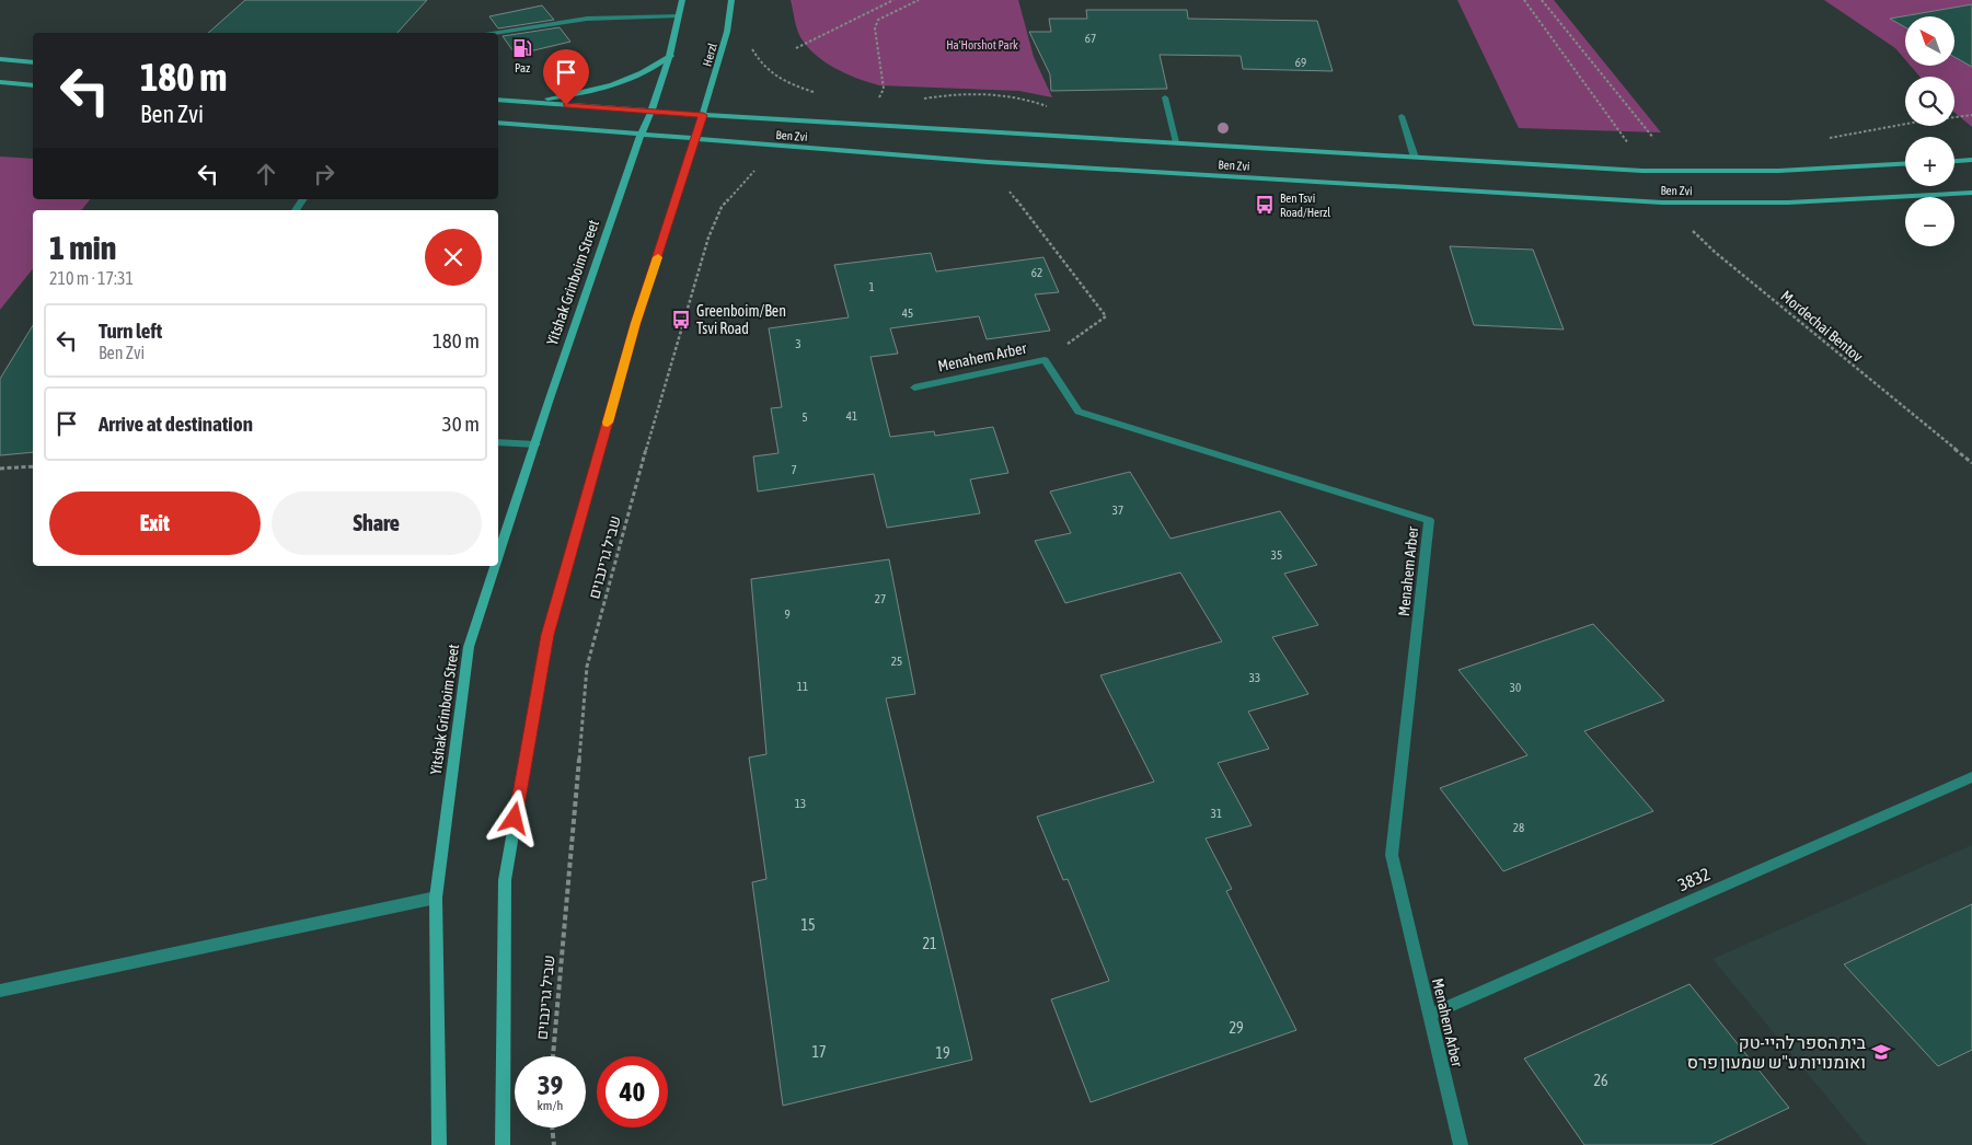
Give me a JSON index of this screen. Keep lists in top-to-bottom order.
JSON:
{
  "streets": {
    "main road": ["Herzl", "Ben Zvi", "Yitshak Grinboim Street"],
    "street": ["Menahem Arber", "3832"],
    "path": ["Mordechai Bentov", "שביל גרינבוים"]
  },
  "crossings": [
    ["Herzl", "Ben Zvi"],
    ["Ben Zvi", "Yitshak Grinboim Street"],
    ["Ben Zvi", "Mordechai Bentov"],
    ["Ben Zvi", "שביל גרינבוים"],
    ["Menahem Arber", "3832"]
  ],
  "parks": ["Ha'Horshot Park"],
  "places": {
    "fuel station": ["Paz"],
    "bus stop": ["Ben Tsvi Road/Herzl", "Greenboim/Ben Tsvi Road"],
    "school or university": ["בית הספר להיי-טק ואומנויות ע\"ש שמעון פרס"]
  },
  "house_numbers": [
    "67",
    "69",
    "62",
    "1",
    "45",
    "3",
    "41",
    "5",
    "7",
    "37",
    "35",
    "27",
    "9",
    "25",
    "33",
    "11",
    "30",
    "13",
    "31",
    "28",
    "15",
    "21",
    "29",
    "17",
    "19",
    "26"
  ],
  "north": "top left",
  "page": {
    "map_buttons": ["+", "−"],
    "turn": ["180 m", "Ben Zvi"],
    "heading": ["1 min", "210 m · 17:31"],
    "list": [
      {
        "name": "Turn left",
        "note": "Ben Zvi",
        "value": "180 m"
      },
      {
        "name": "Arrive at destination",
        "value": "30 m"
      }
    ],
    "buttons": ["Exit", "Share"],
    "speed": "39 km/h",
    "limit": "40"
  }
}
